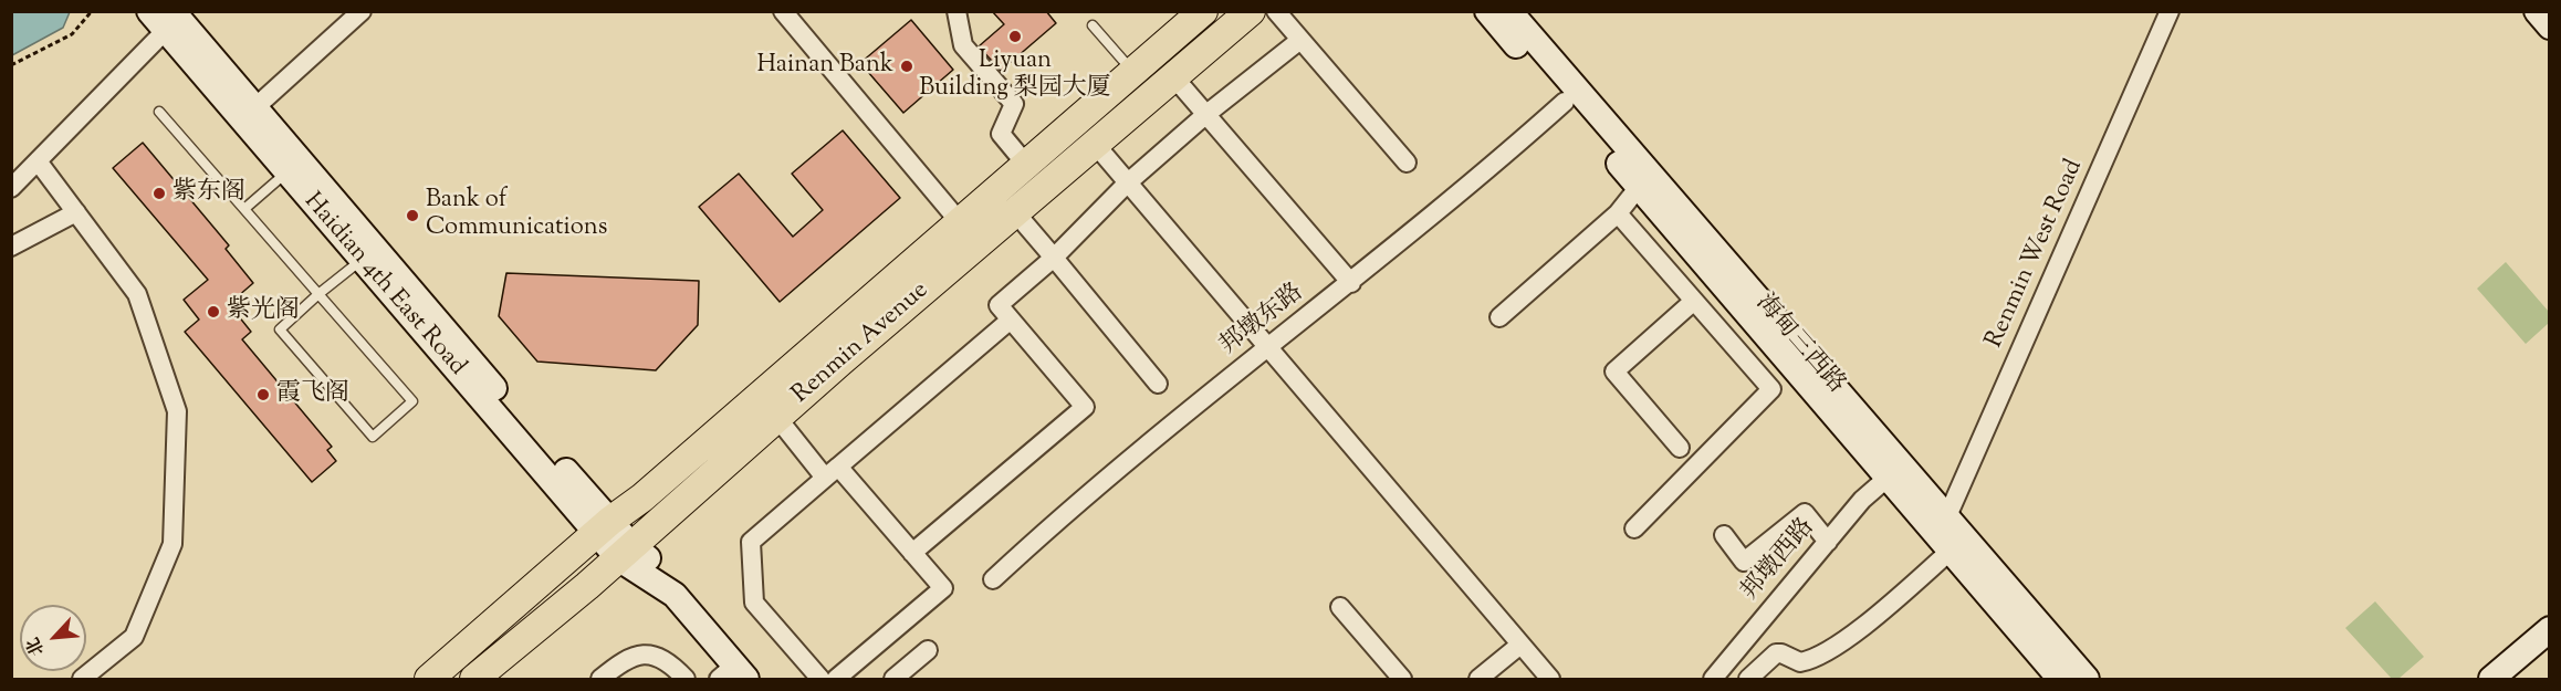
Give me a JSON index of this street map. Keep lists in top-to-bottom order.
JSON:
{
  "streets": {
    "main road": ["Haidian 4th East Road", "Renmin Avenue", "海甸三西路"],
    "street": ["Renmin West Road", "邦墩东路", "邦墩西路"]
  },
  "crossings": [
    ["Renmin West Road", "海甸三西路"],
    ["Haidian 4th East Road", "Renmin Avenue"],
    ["邦墩东路", "海甸三西路"],
    ["海甸三西路", "邦墩西路"]
  ],
  "places": [
    "Liyuan Building 梨园大厦",
    "Hainan Bank",
    "紫东阁",
    "Bank of Communications",
    "紫光阁",
    "霞飞阁"
  ],
  "north": "bottom left"
}
